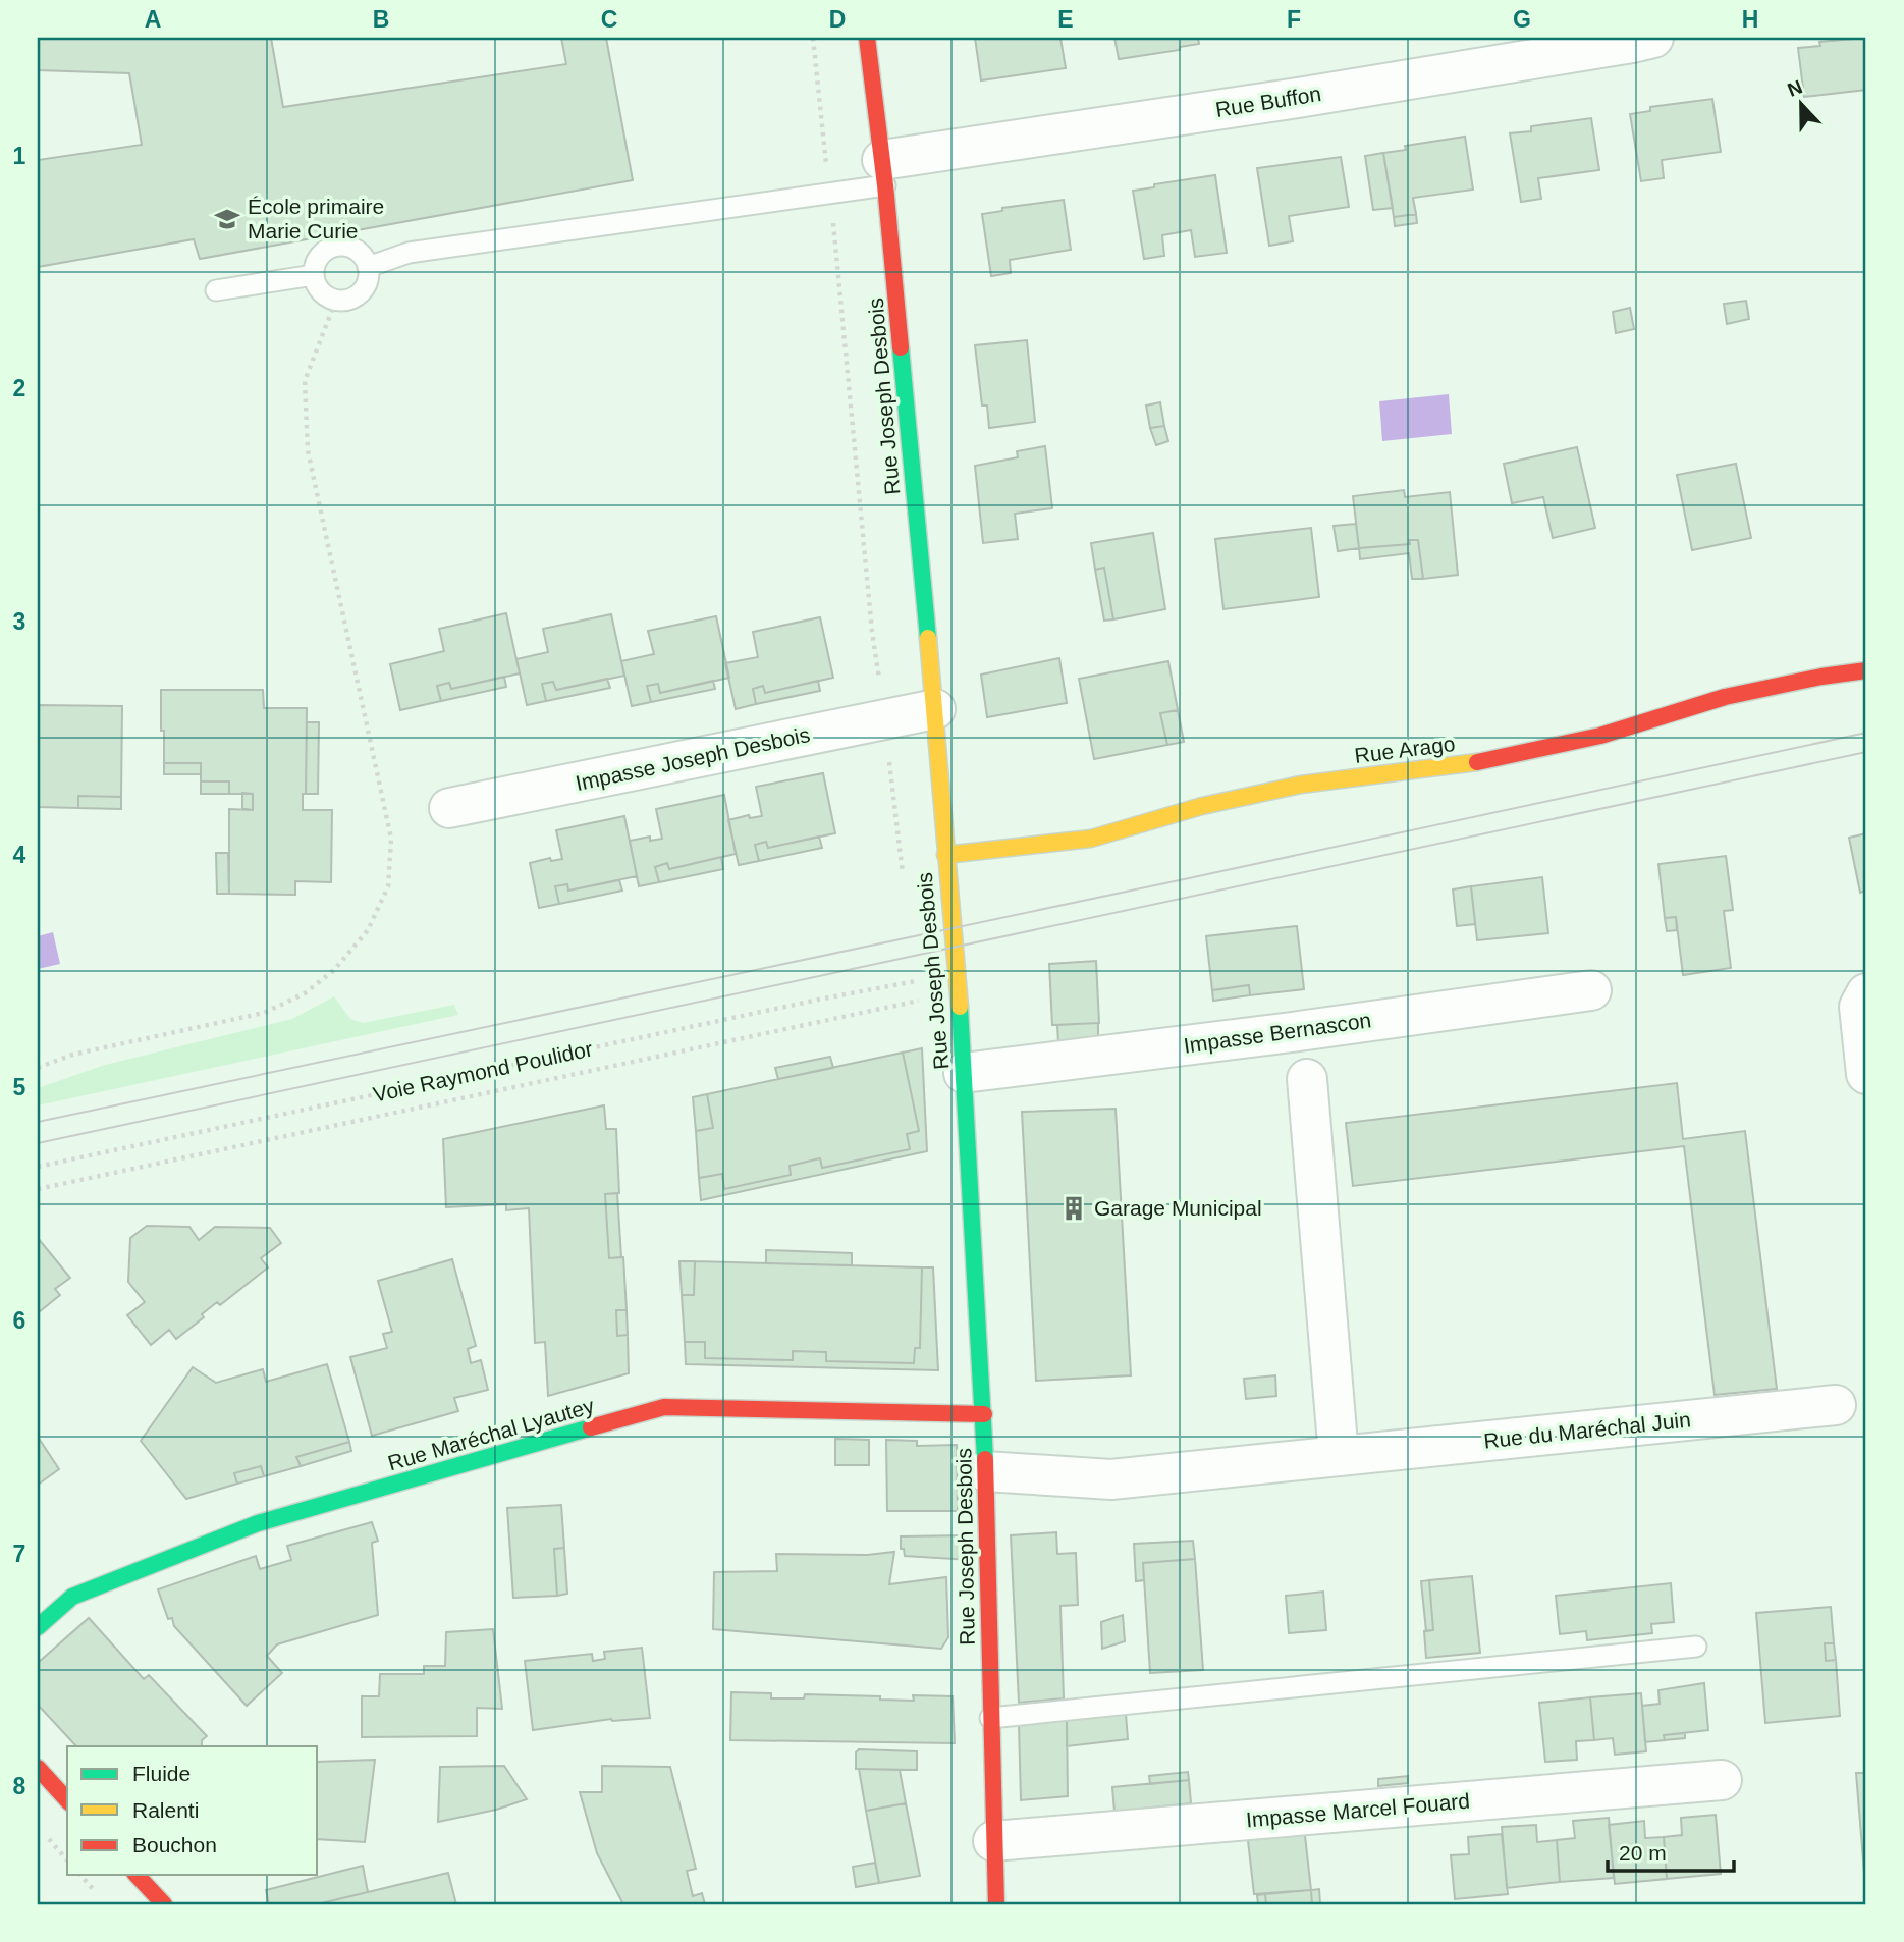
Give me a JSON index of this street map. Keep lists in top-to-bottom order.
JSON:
{
  "streets": {
    "street": [
      "Rue Buffon",
      "Rue Joseph Desbois",
      "Rue Arago",
      "Impasse Joseph Desbois",
      "Impasse Bernascon",
      "Rue du Maréchal Juin",
      "Rue Maréchal Lyautey",
      "Impasse Marcel Fouard"
    ],
    "path": ["Voie Raymond Poulidor"]
  },
  "crossings": [
    ["Rue Buffon", "Rue Joseph Desbois"],
    ["Rue Joseph Desbois", "Rue Arago"],
    ["Rue Joseph Desbois", "Impasse Joseph Desbois"],
    ["Rue Joseph Desbois", "Impasse Bernascon"],
    ["Rue Joseph Desbois", "Rue du Maréchal Juin"],
    ["Rue Joseph Desbois", "Rue Maréchal Lyautey"],
    ["Rue Joseph Desbois", "Impasse Marcel Fouard"]
  ],
  "places": {
    "school or university": ["École primaire Marie Curie"],
    "building": ["Garage Municipal"]
  },
  "legend": ["Fluide", "Ralenti", "Bouchon"],
  "scale_bar": "20 m",
  "north": "top",
  "grid": {
    "columns": [
      "A",
      "B",
      "C",
      "D",
      "E",
      "F",
      "G",
      "H"
    ],
    "rows": [
      "1",
      "2",
      "3",
      "4",
      "5",
      "6",
      "7",
      "8"
    ]
  }
}
